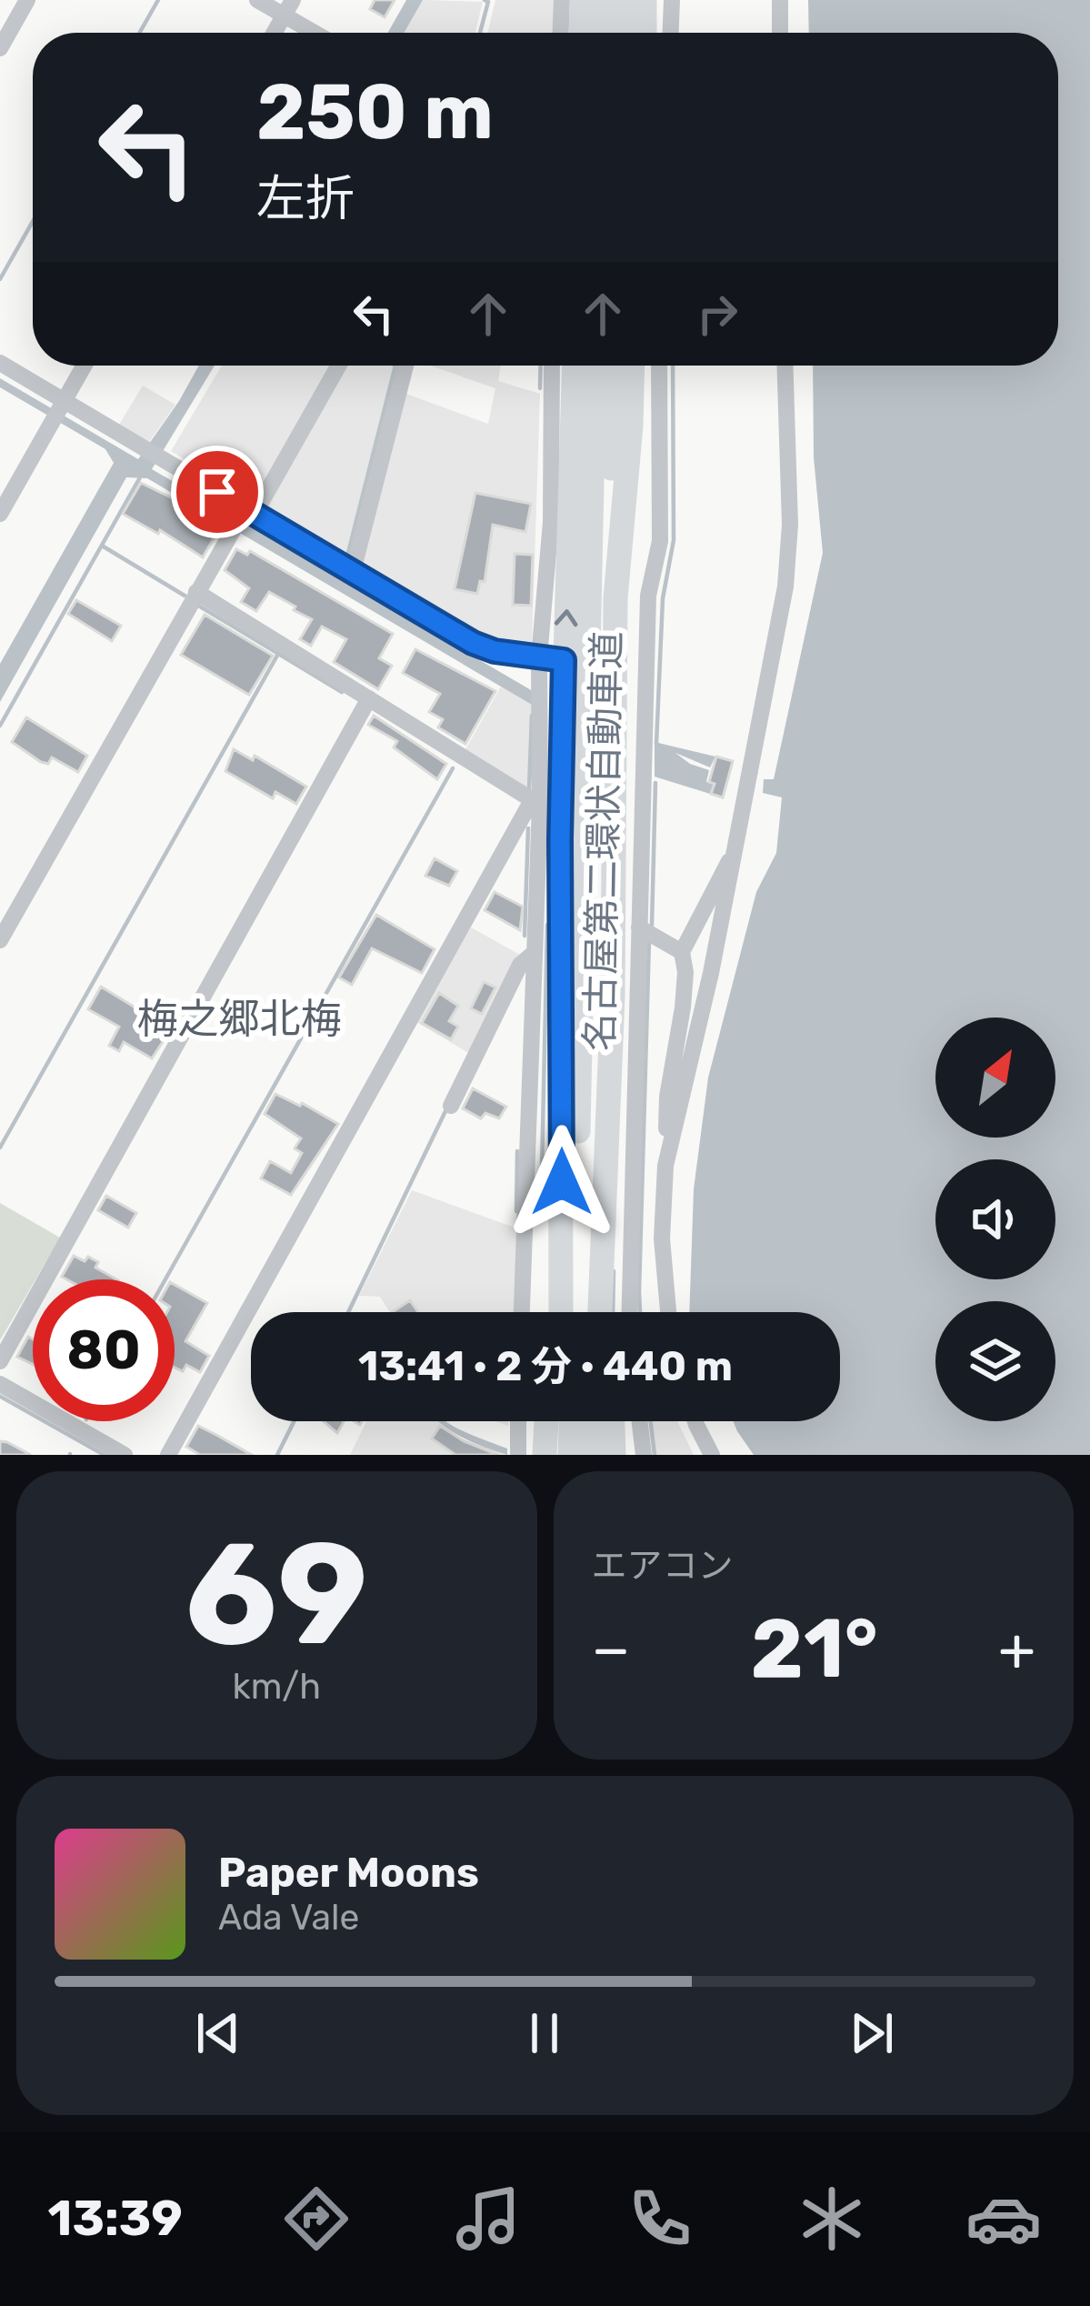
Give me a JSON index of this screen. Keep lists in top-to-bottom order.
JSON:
{
  "streets": {
    "highway": ["名古屋第二環状自動車道"]
  },
  "districts": ["梅之郷北梅"],
  "north": "top right",
  "page": {
    "turn": ["250 m", "左折"],
    "limit": "80",
    "trip": "13:41 · 2 分 · 440 m",
    "tile": [
      ["69", "km/h"],
      "エアコン"
    ],
    "heat": ["−", "21°", "+"],
    "song": ["Paper Moons", "Ada Vale"],
    "tabs": "13:39"
  }
}
